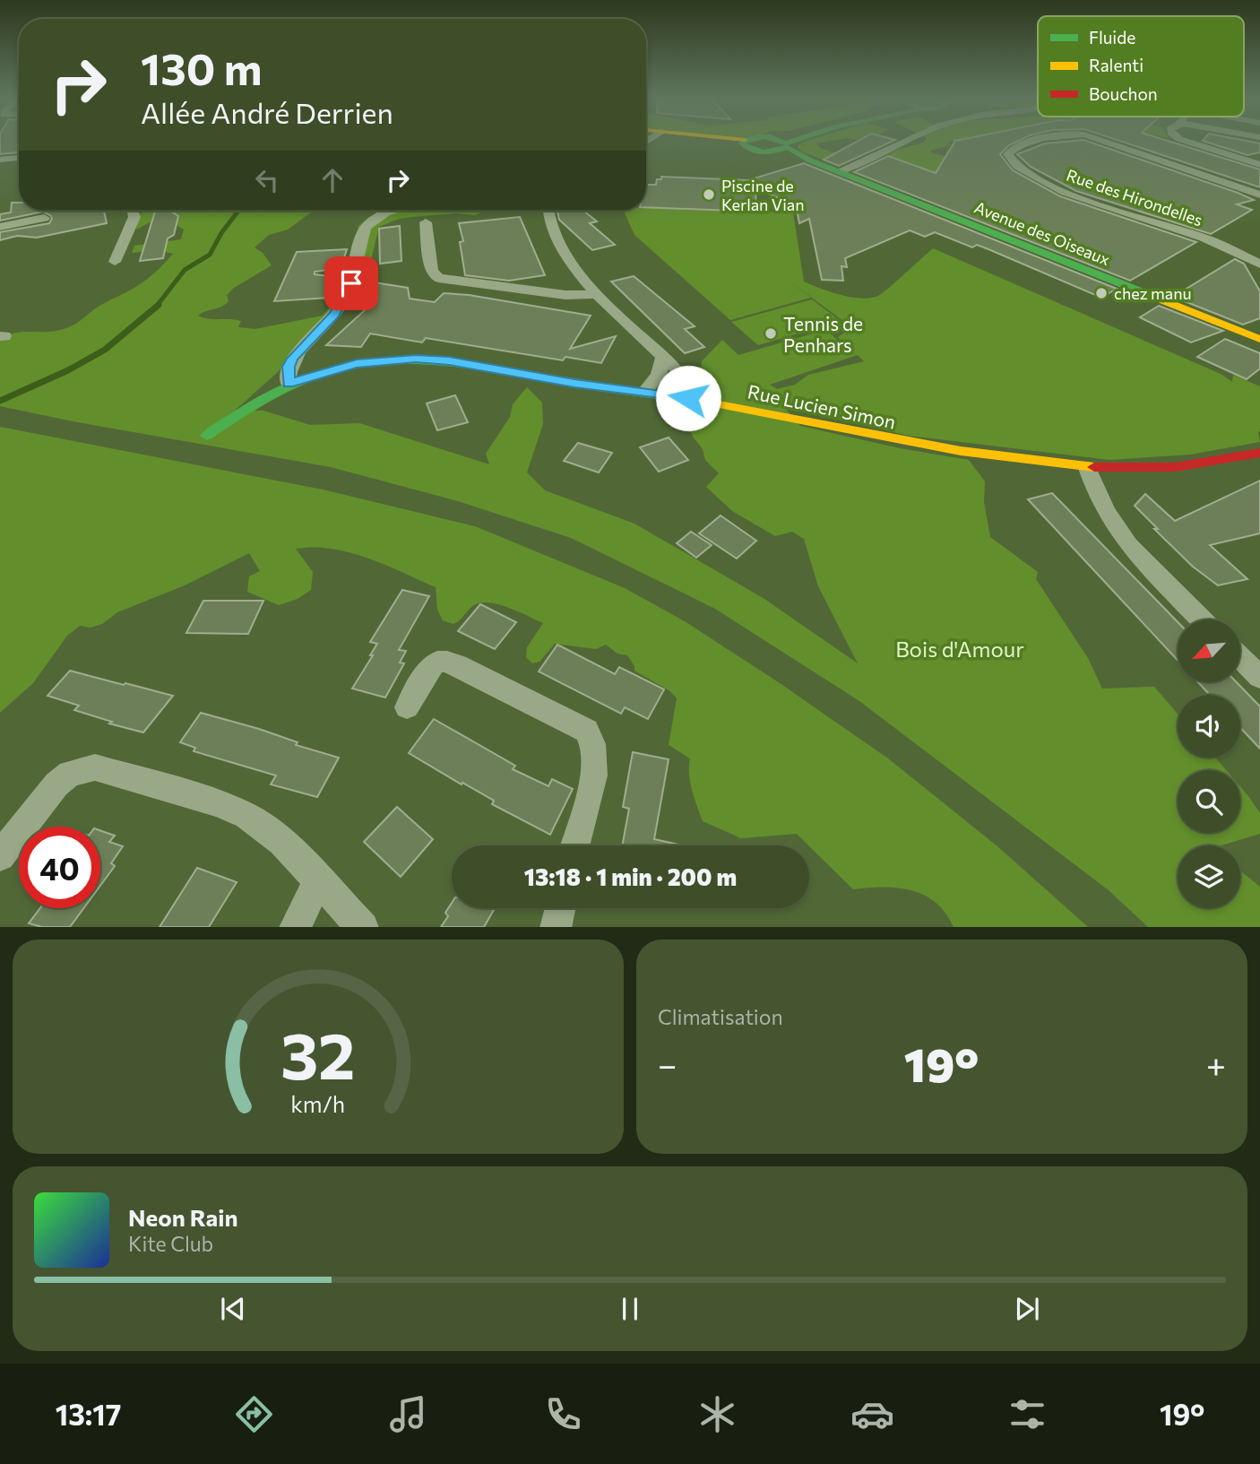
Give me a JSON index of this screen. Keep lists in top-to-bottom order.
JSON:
{
  "streets": {
    "main road": ["Avenue des Oiseaux", "Rue Lucien Simon"],
    "street": ["Rue des Hirondelles"]
  },
  "parks": ["Bois d'Amour"],
  "places": ["Piscine de Kerlan Vian", "chez manu", "Tennis de Penhars"],
  "legend": ["Fluide", "Ralenti", "Bouchon"],
  "north": "bottom left",
  "page": {
    "turn": ["130 m", "Allée André Derrien"],
    "limit": "40",
    "trip": "13:18 · 1 min · 200 m",
    "tile": "Climatisation",
    "heat": ["−", "19°", "+"],
    "song": ["Neon Rain", "Kite Club"],
    "tabs": ["13:17", "19°"],
    "gauge": ["32", "km/h"]
  }
}
